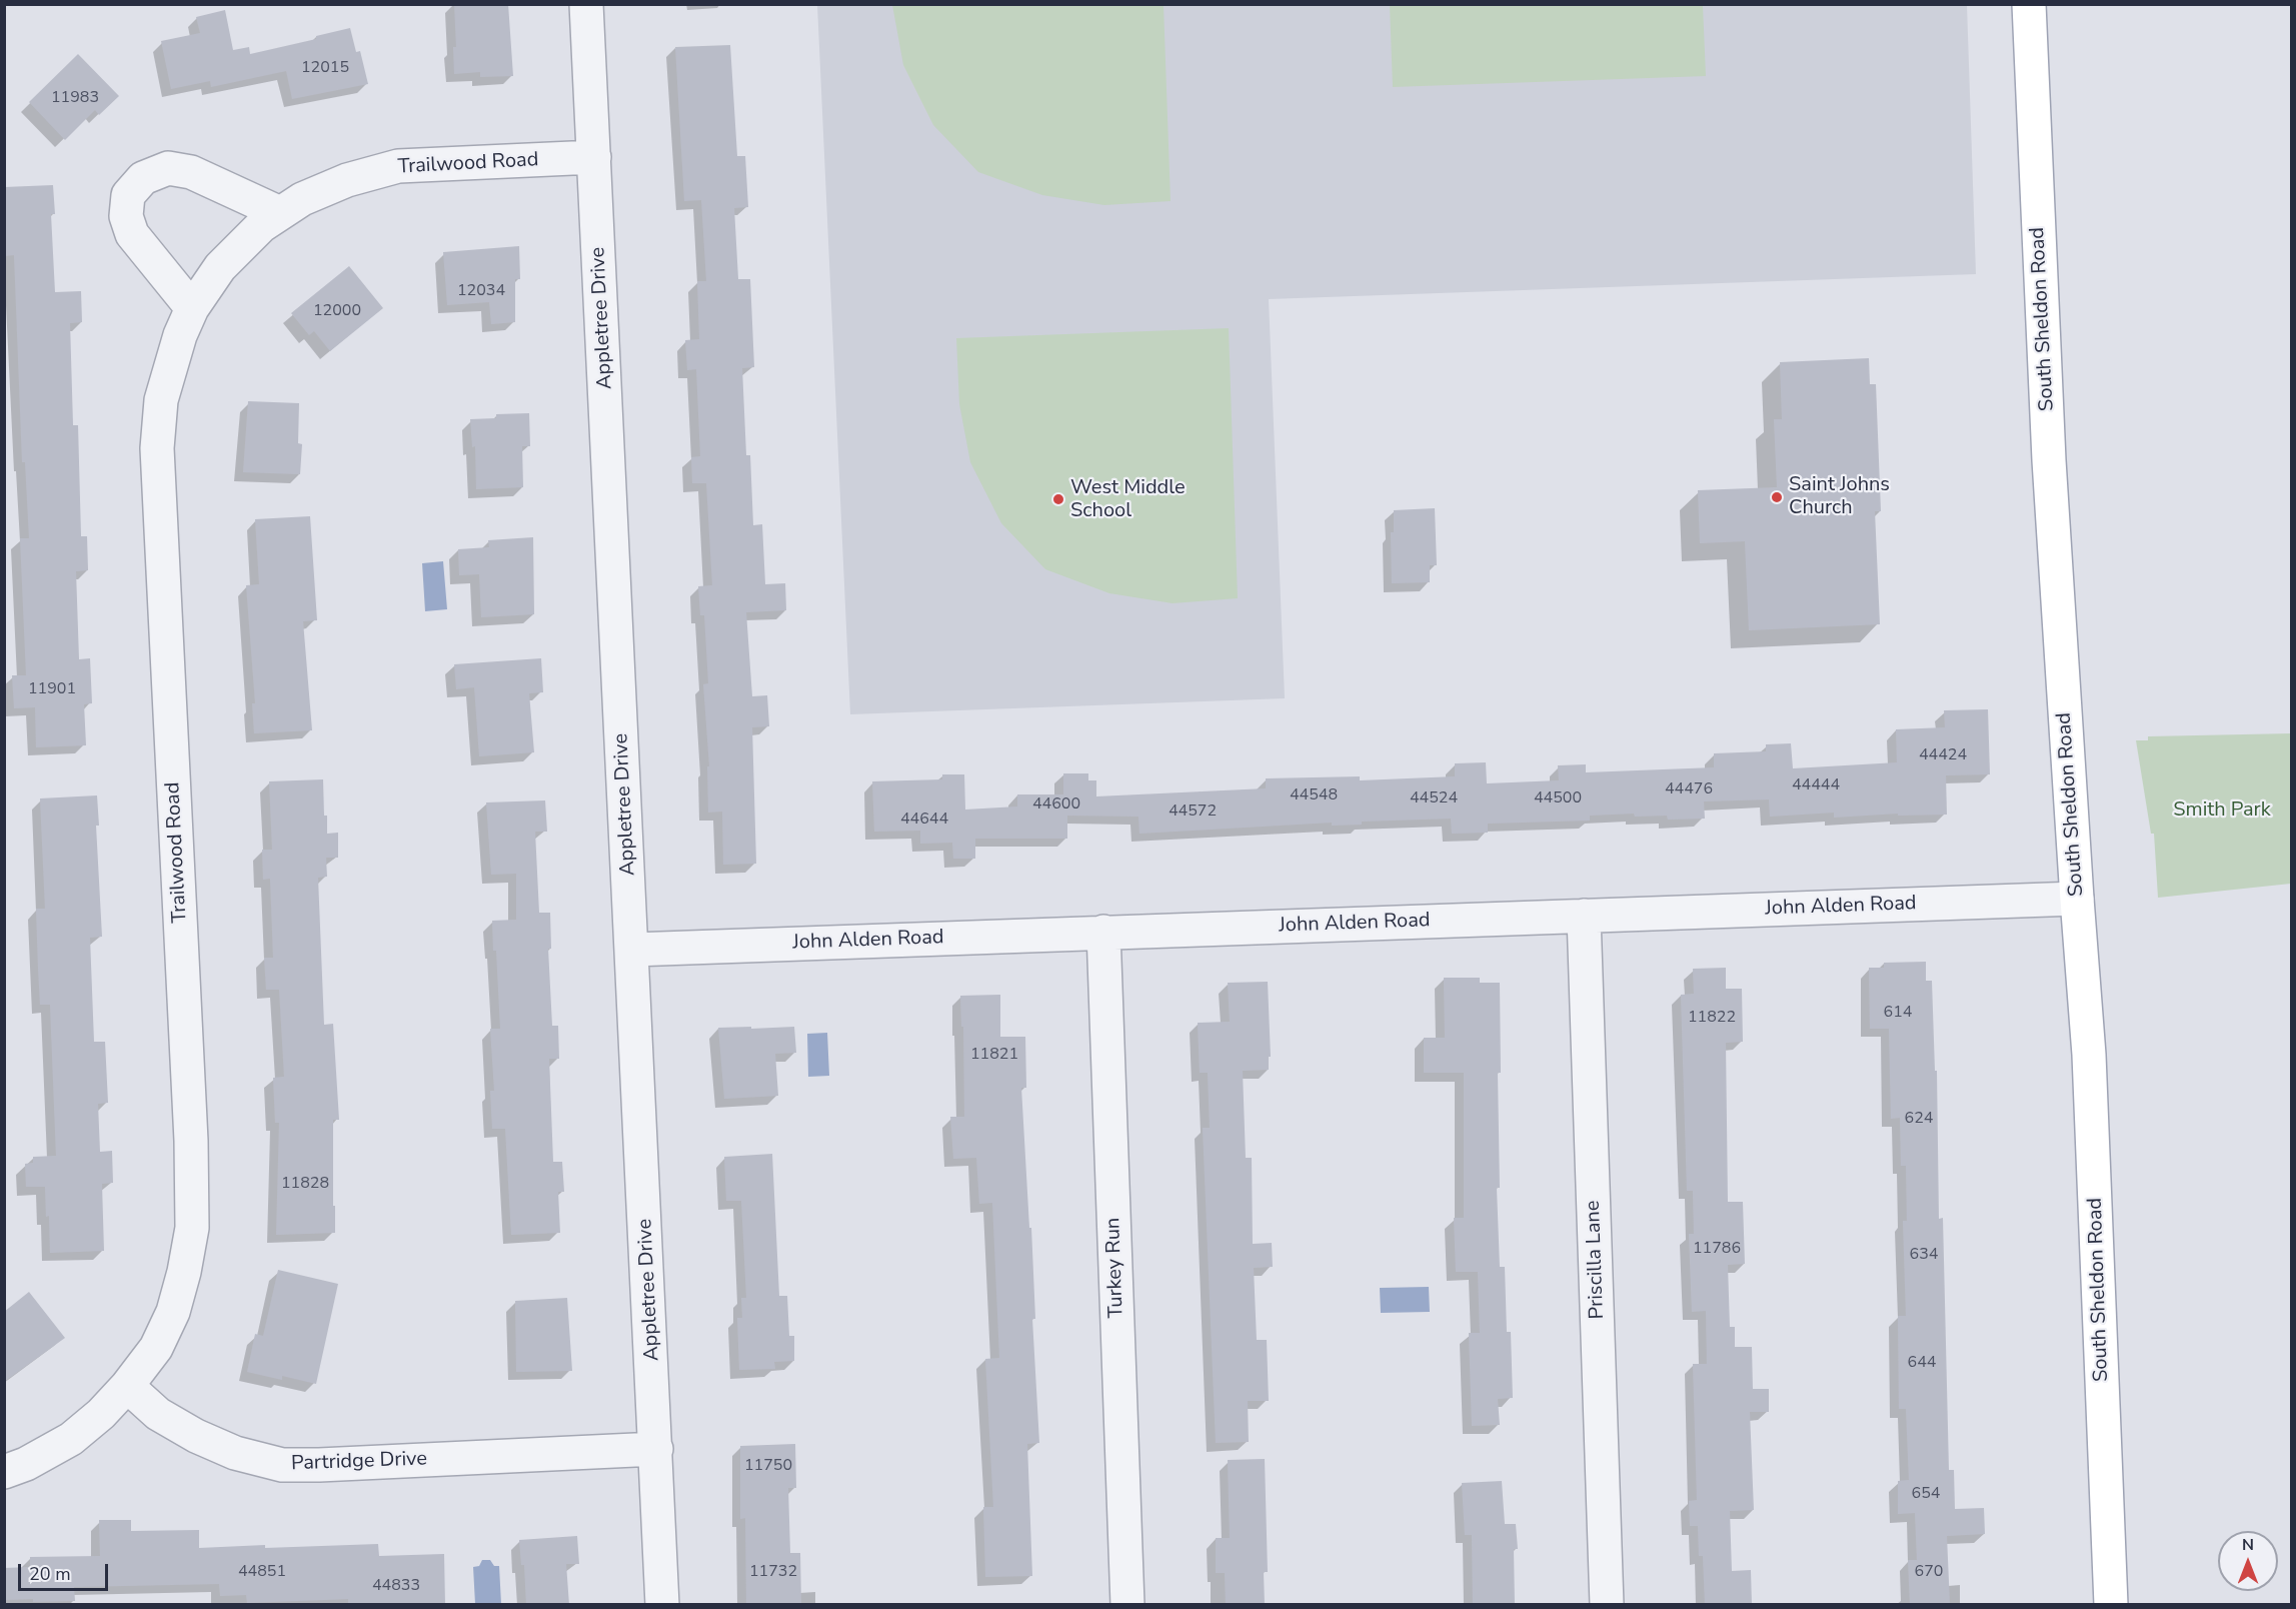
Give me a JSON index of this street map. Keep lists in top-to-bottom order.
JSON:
{
  "streets": {
    "main road": ["South Sheldon Road"],
    "street": [
      "Trailwood Road",
      "Appletree Drive",
      "John Alden Road",
      "Priscilla Lane",
      "Turkey Run",
      "Partridge Drive"
    ]
  },
  "crossings": [
    ["Trailwood Road", "Appletree Drive"],
    ["Trailwood Road", "Partridge Drive"],
    ["Appletree Drive", "John Alden Road"],
    ["Appletree Drive", "Partridge Drive"],
    ["South Sheldon Road", "John Alden Road"],
    ["John Alden Road", "Priscilla Lane"],
    ["John Alden Road", "Turkey Run"]
  ],
  "parks": ["Smith Park"],
  "places": ["Saint Johns Church", "West Middle School"],
  "house_numbers": [
    "12015",
    "11983",
    "12034",
    "12000",
    "11901",
    "44424",
    "44444",
    "44476",
    "44548",
    "44524",
    "44500",
    "44600",
    "44572",
    "44644",
    "614",
    "11822",
    "11821",
    "624",
    "11828",
    "11786",
    "634",
    "644",
    "11750",
    "654",
    "44851",
    "11732",
    "670",
    "44833"
  ],
  "scale_bar": "20 m",
  "north": "top"
}
